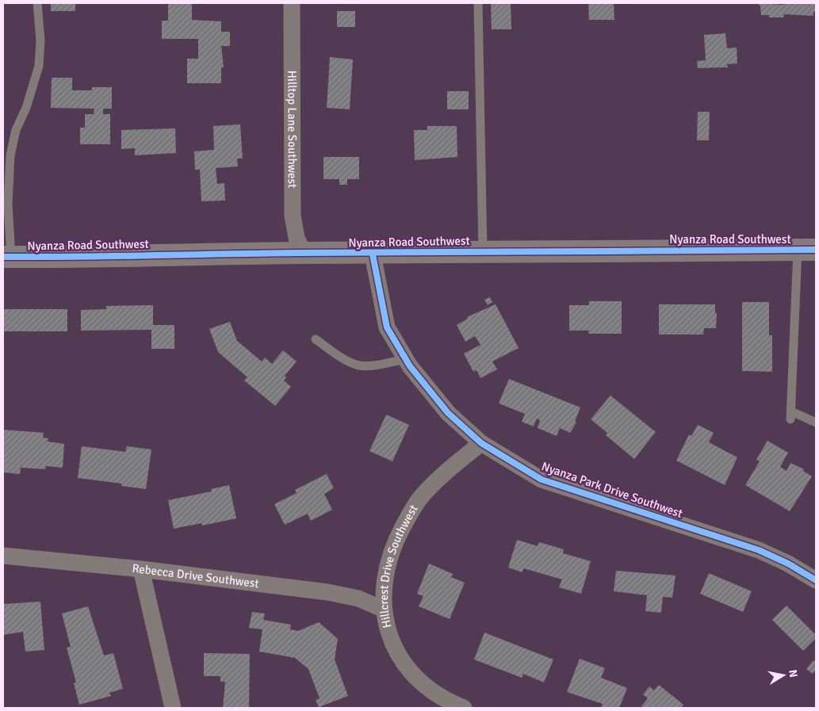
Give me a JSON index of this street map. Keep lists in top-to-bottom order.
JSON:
{
  "streets": {
    "street": [
      "Hilltop Lane Southwest",
      "Nyanza Road Southwest",
      "Nyanza Park Drive Southwest",
      "Hillcrest Drive Southwest",
      "Rebecca Drive Southwest"
    ]
  },
  "crossings": [
    ["Hilltop Lane Southwest", "Nyanza Road Southwest"],
    ["Nyanza Road Southwest", "Nyanza Park Drive Southwest"],
    ["Nyanza Park Drive Southwest", "Hillcrest Drive Southwest"],
    ["Hillcrest Drive Southwest", "Rebecca Drive Southwest"]
  ],
  "north": "right"
}
